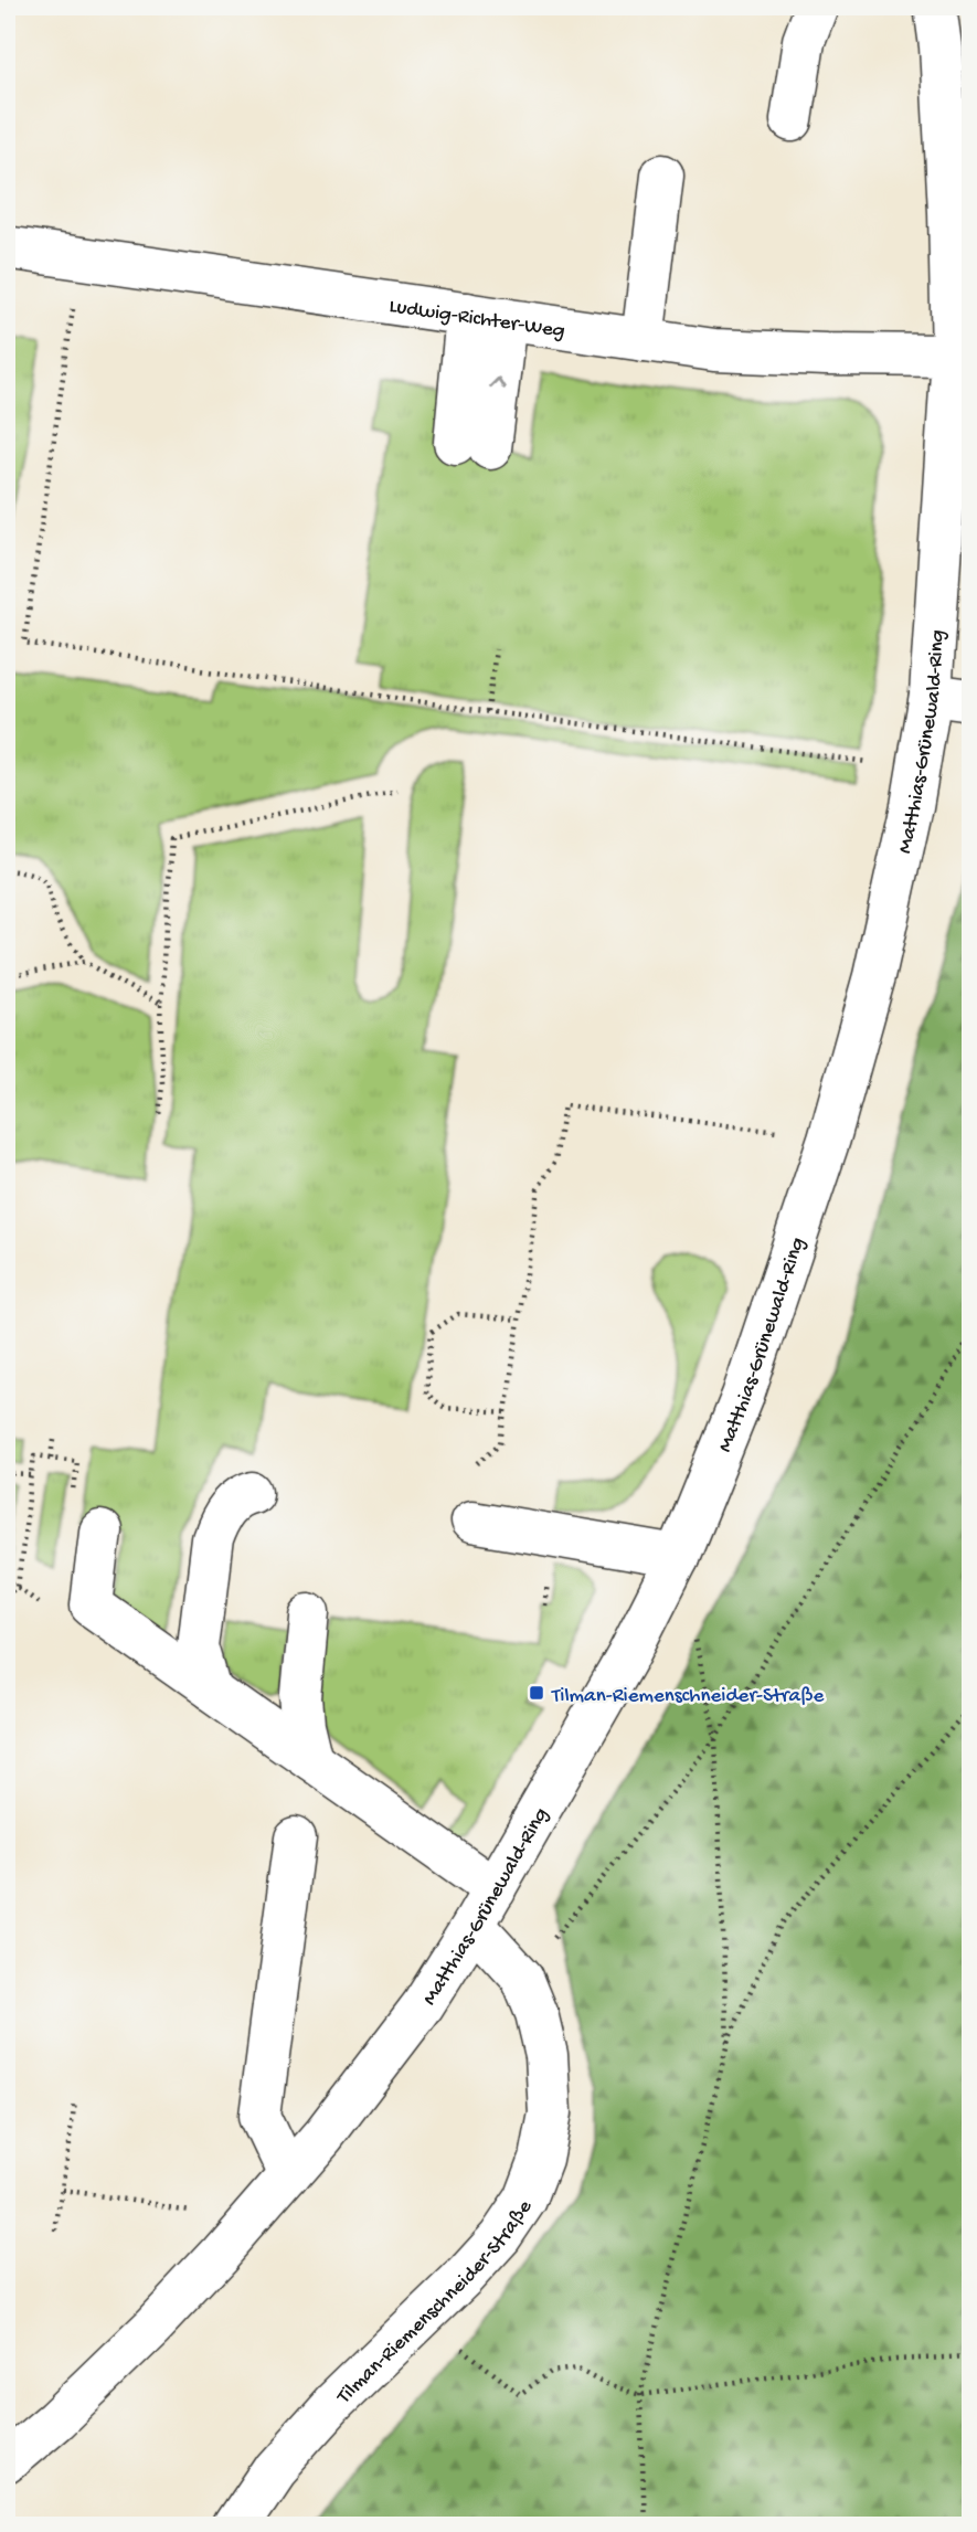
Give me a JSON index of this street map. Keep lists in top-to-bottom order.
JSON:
{
  "streets": {
    "street": ["Ludwig-Richter-Weg", "Matthias-Grünewald-Ring", "Tilman-Riemenschneider-Straße"]
  },
  "crossings": [
    ["Ludwig-Richter-Weg", "Matthias-Grünewald-Ring"],
    ["Matthias-Grünewald-Ring", "Tilman-Riemenschneider-Straße"]
  ],
  "places": {
    "transit": ["Tilman-Riemenschneider-Straße"]
  }
}
